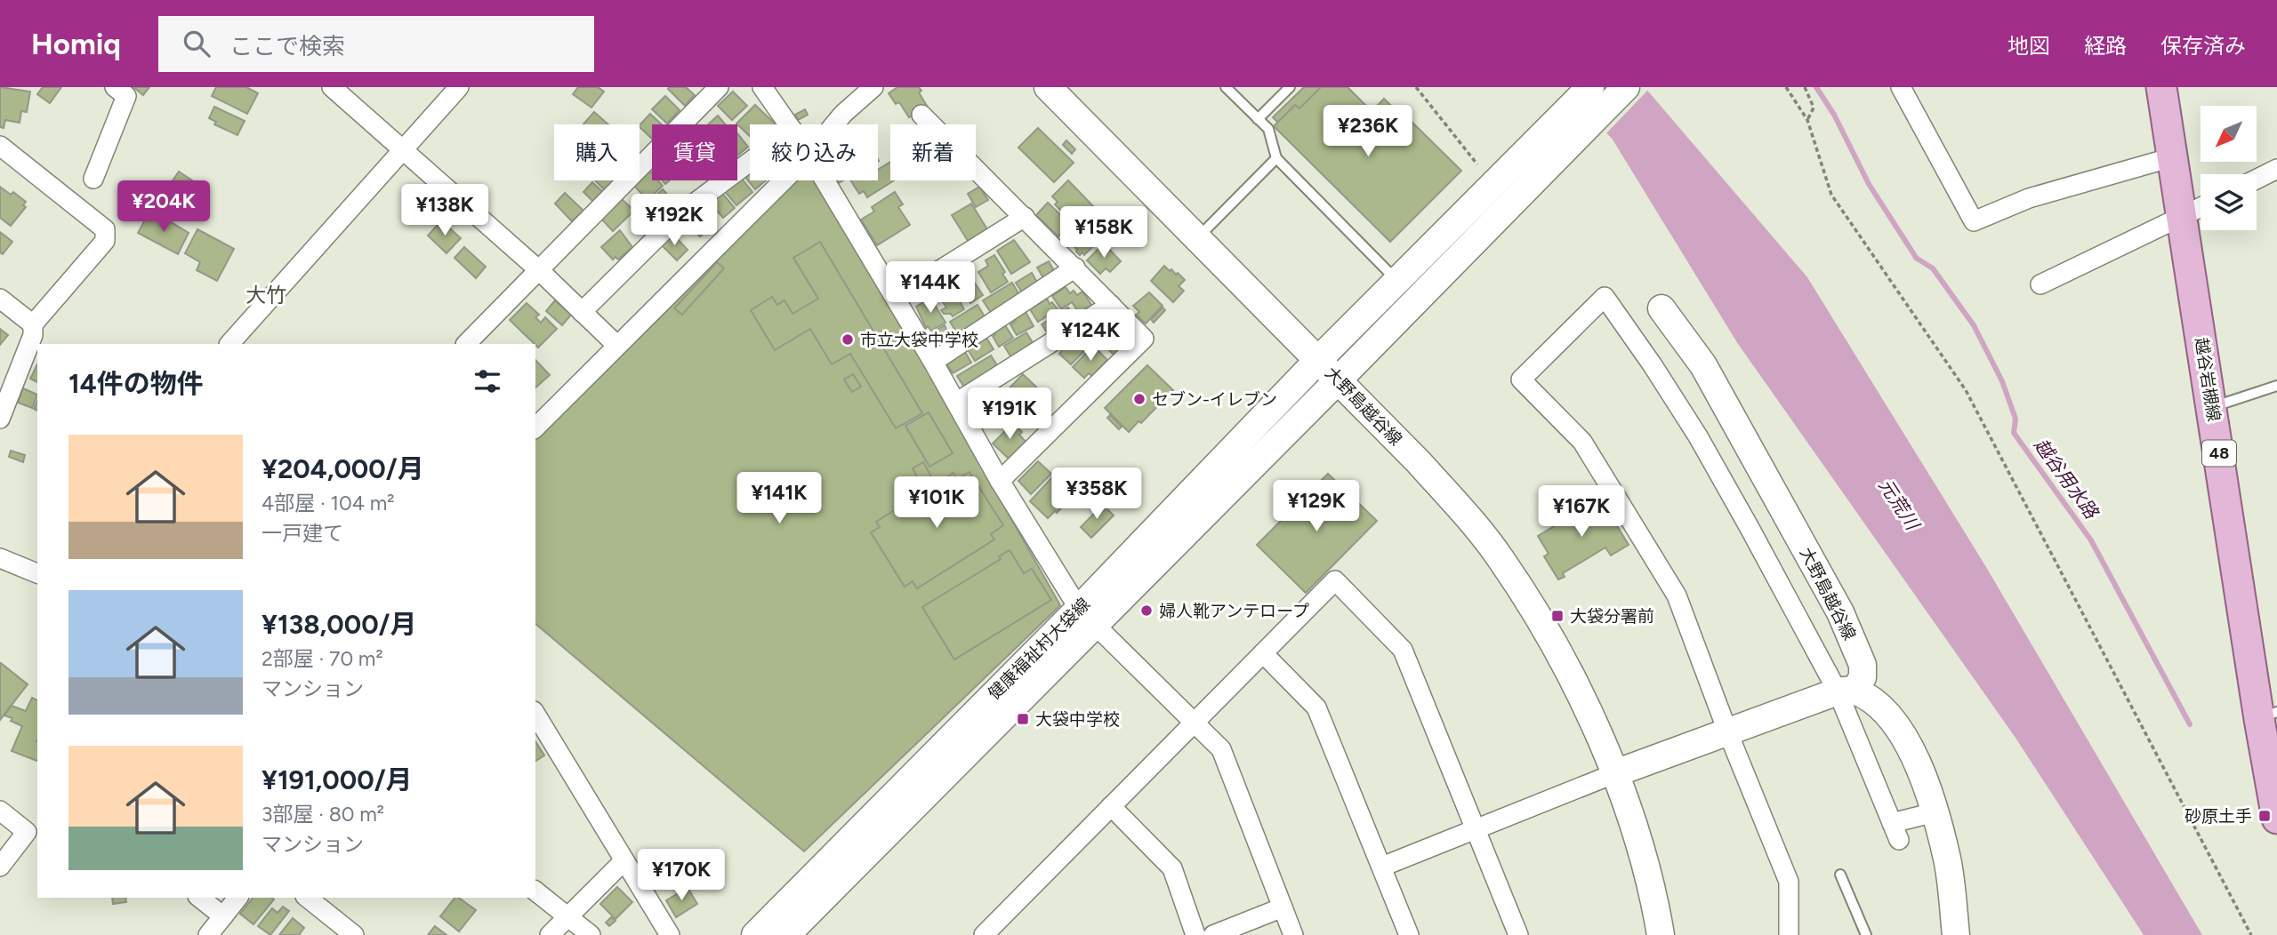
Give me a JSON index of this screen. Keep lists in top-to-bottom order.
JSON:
{
  "streets": {
    "main road": ["越谷岩槻線", "48"],
    "street": ["大野島越谷線", "健康福祉村大袋線"]
  },
  "crossings": [
    ["大野島越谷線", "健康福祉村大袋線"]
  ],
  "districts": ["大竹"],
  "water": ["越谷用水路", "元荒川"],
  "places": {
    "other": ["市立大袋中学校", "セブン-イレブン", "婦人靴アンテロープ"],
    "transit": ["大袋分署前", "大袋中学校", "砂原土手"]
  },
  "north": "bottom left",
  "page": {
    "header": "Homiq",
    "search": "ここで検索",
    "nav": ["地図", "経路", "保存済み"],
    "price": [
      "¥236K",
      "¥204K",
      "¥138K",
      "¥192K",
      "¥158K",
      "¥144K",
      "¥124K",
      "¥191K",
      "¥358K",
      "¥141K",
      "¥101K",
      "¥129K",
      "¥167K",
      "¥170K"
    ],
    "chip": [
      "購入",
      "賃貸",
      "絞り込み",
      "新着"
    ],
    "heading": "14件の物件",
    "list": [
      {
        "name": "¥204,000/月",
        "note": "4部屋 · 104 m² · 一戸建て"
      },
      {
        "name": "¥138,000/月",
        "note": "2部屋 · 70 m² · マンション"
      },
      {
        "name": "¥191,000/月",
        "note": "3部屋 · 80 m² · マンション"
      }
    ]
  }
}
